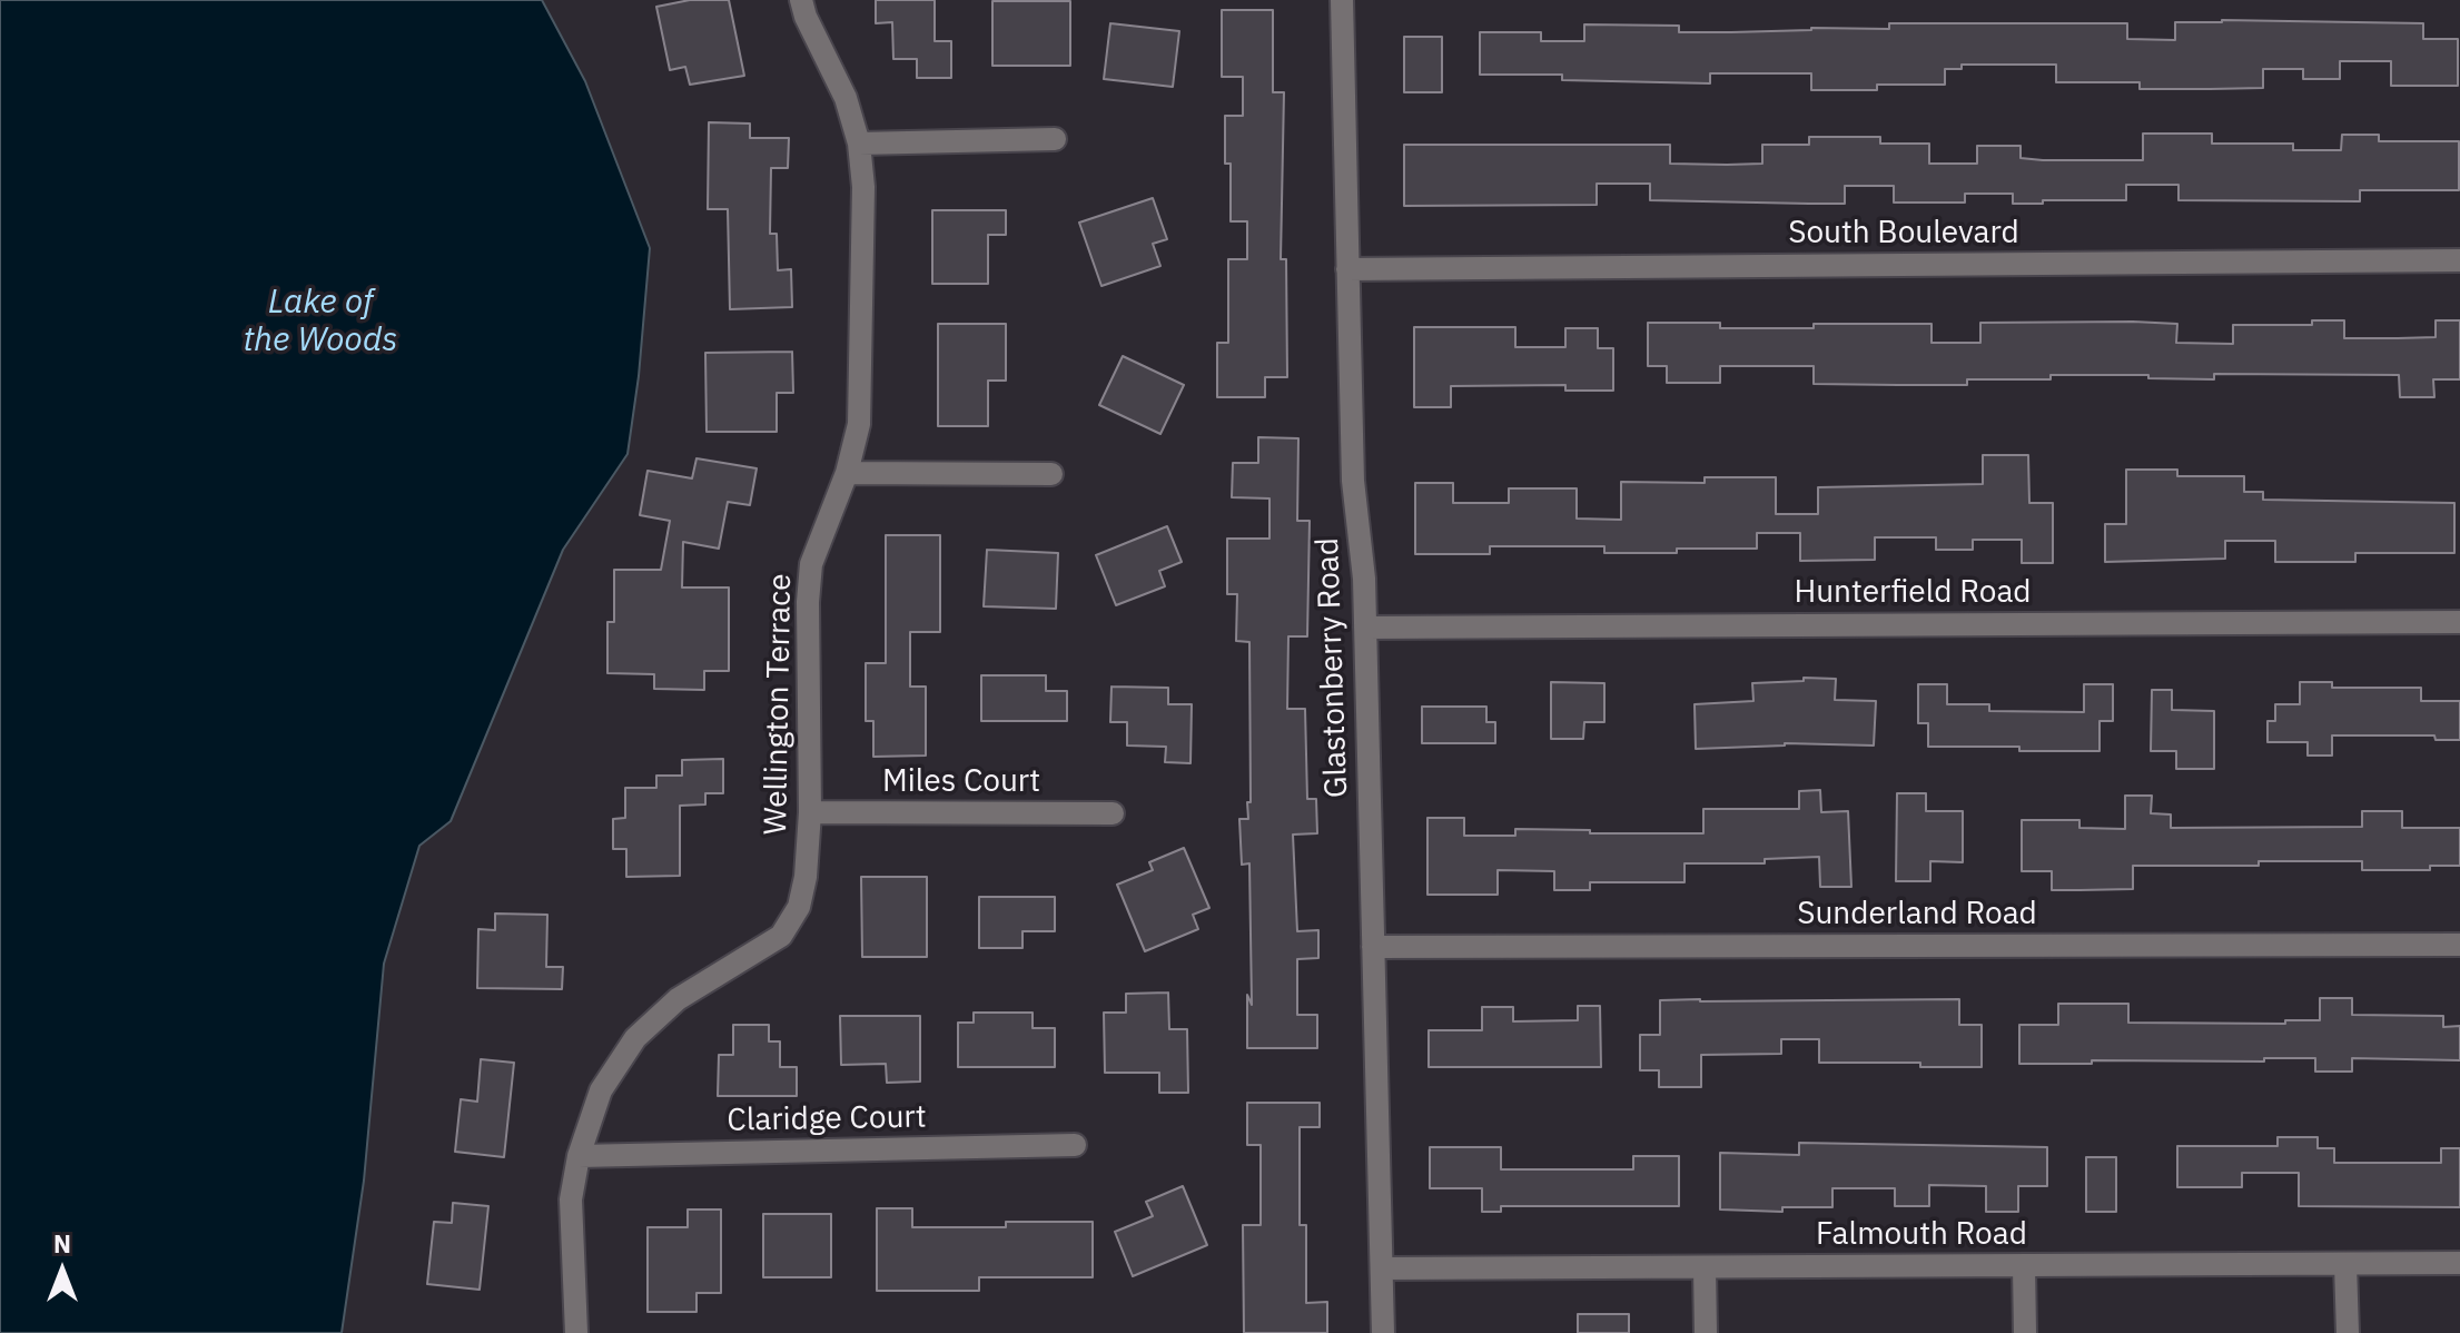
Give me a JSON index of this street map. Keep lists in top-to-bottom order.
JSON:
{
  "streets": {
    "street": [
      "South Boulevard",
      "Hunterfield Road",
      "Glastonberry Road",
      "Wellington Terrace",
      "Miles Court",
      "Sunderland Road",
      "Claridge Court",
      "Falmouth Road"
    ]
  },
  "crossings": [
    ["South Boulevard", "Glastonberry Road"],
    ["Hunterfield Road", "Glastonberry Road"],
    ["Glastonberry Road", "Sunderland Road"],
    ["Glastonberry Road", "Falmouth Road"],
    ["Wellington Terrace", "Miles Court"],
    ["Wellington Terrace", "Claridge Court"]
  ],
  "water": ["Lake of the Woods"],
  "north": "top"
}
